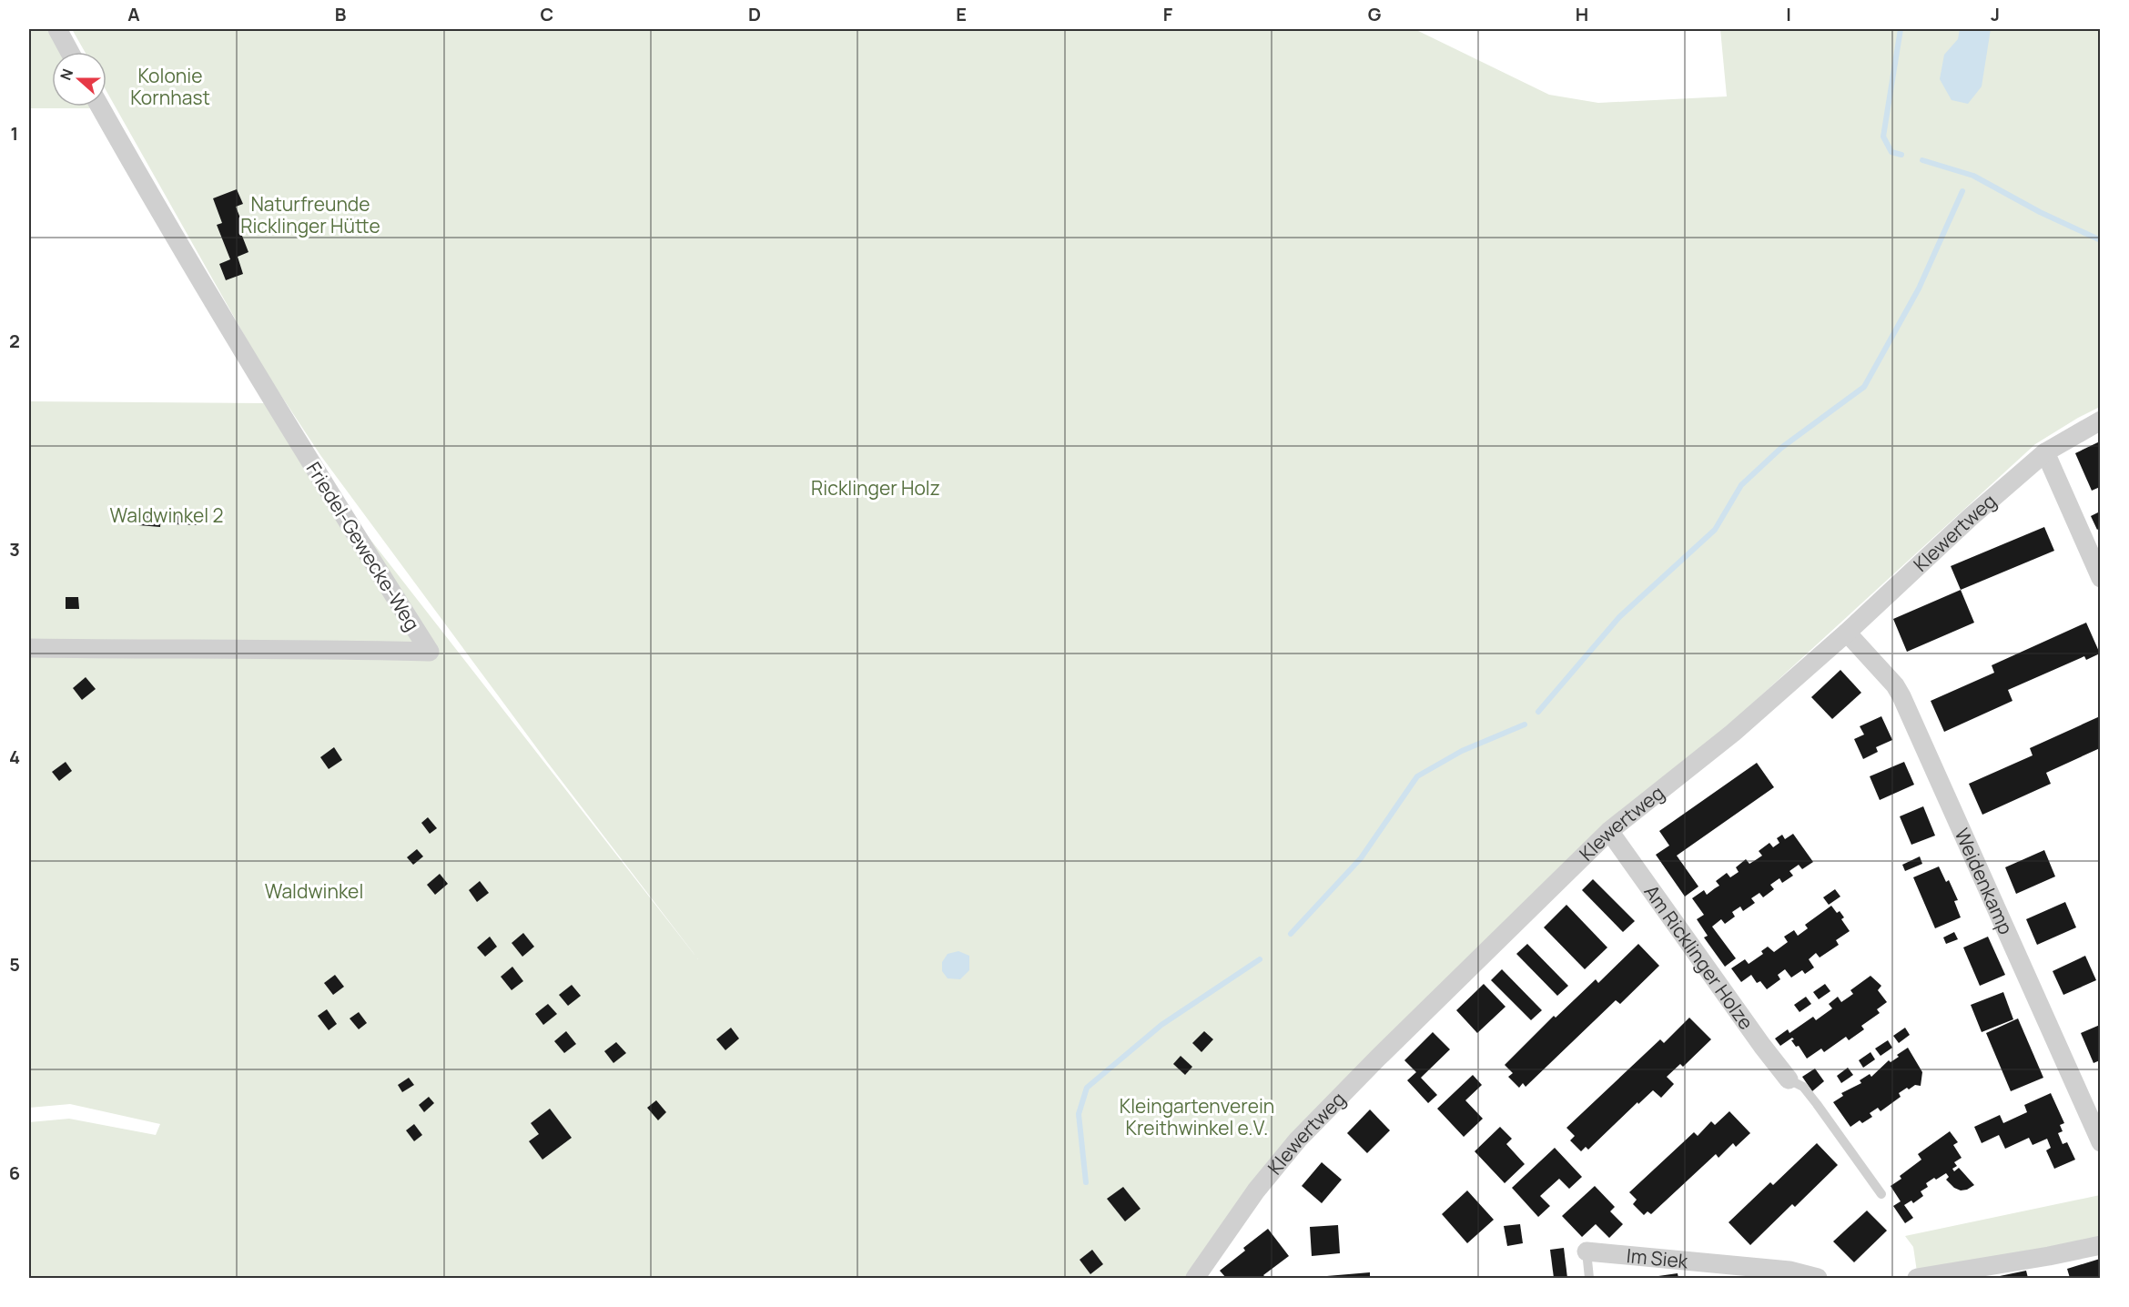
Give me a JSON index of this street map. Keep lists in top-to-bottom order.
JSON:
{
  "streets": {
    "street": [
      "Klewertweg",
      "Friedel-Gewecke-Weg",
      "Weidenkamp",
      "Am Ricklinger Holze",
      "Im Siek"
    ]
  },
  "crossings": [
    ["Klewertweg", "Weidenkamp"],
    ["Klewertweg", "Am Ricklinger Holze"]
  ],
  "parks": [
    "Kolonie Kornhast",
    "Naturfreunde Ricklinger Hütte",
    "Ricklinger Holz",
    "Waldwinkel 2",
    "Waldwinkel",
    "Kleingartenverein Kreithwinkel e.V."
  ],
  "north": "left",
  "grid": {
    "columns": [
      "A",
      "B",
      "C",
      "D",
      "E",
      "F",
      "G",
      "H",
      "I",
      "J"
    ],
    "rows": [
      "1",
      "2",
      "3",
      "4",
      "5",
      "6"
    ]
  }
}
